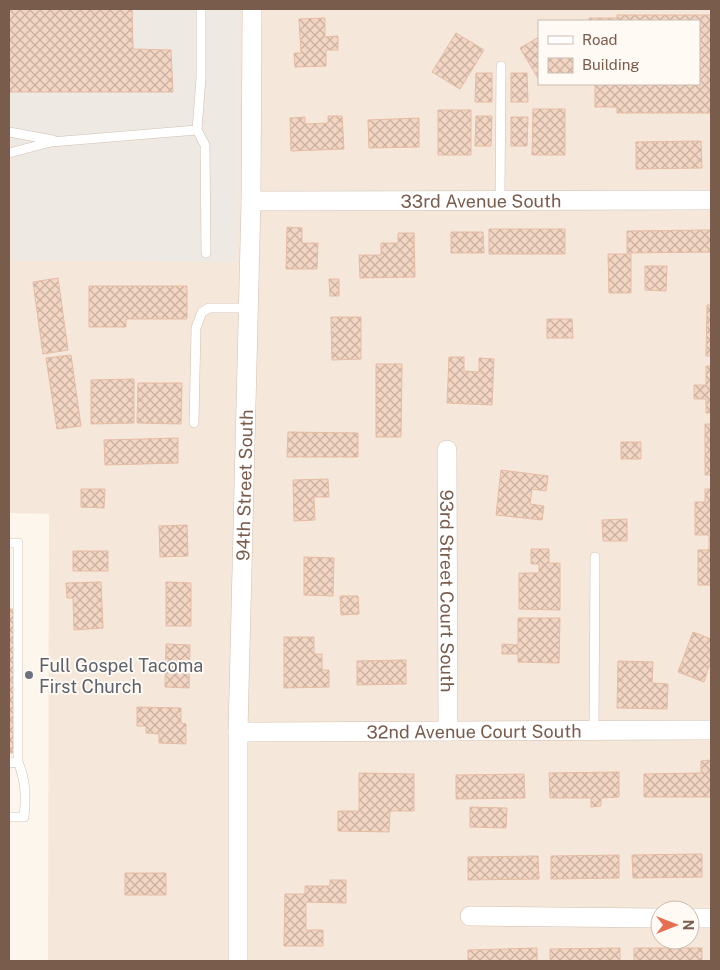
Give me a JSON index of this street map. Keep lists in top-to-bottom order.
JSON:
{
  "streets": {
    "street": [
      "33rd Avenue South",
      "94th Street South",
      "93rd Street Court South",
      "32nd Avenue Court South"
    ]
  },
  "crossings": [
    ["33rd Avenue South", "94th Street South"],
    ["94th Street South", "32nd Avenue Court South"],
    ["93rd Street Court South", "32nd Avenue Court South"]
  ],
  "places": ["Full Gospel Tacoma First Church"],
  "legend": ["Road", "Building"],
  "north": "right"
}
